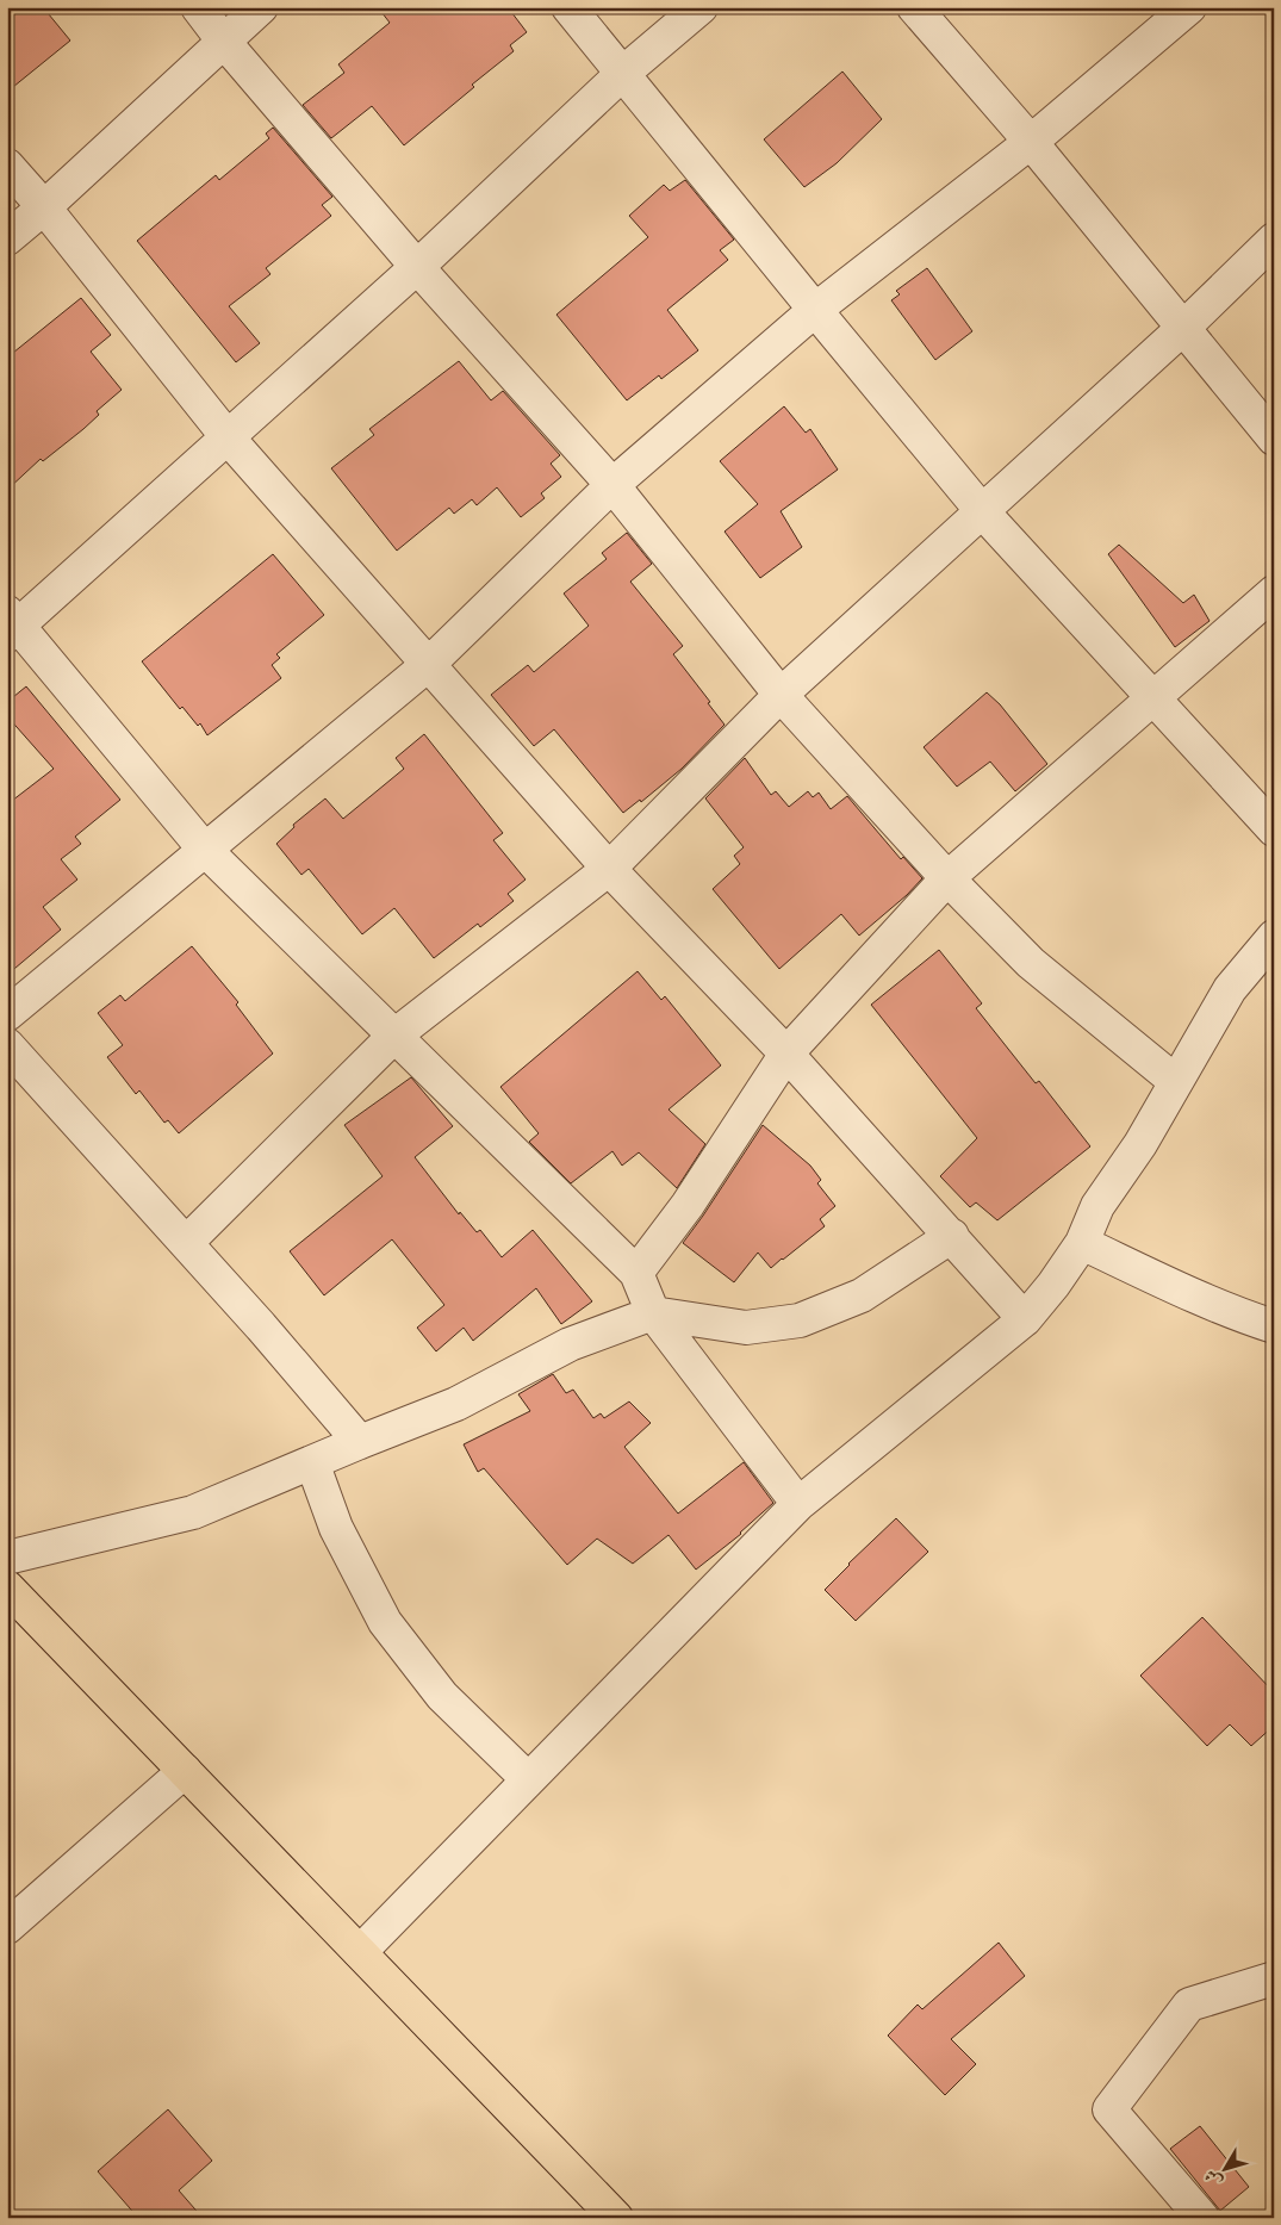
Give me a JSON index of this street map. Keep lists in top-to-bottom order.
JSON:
{
  "north": "bottom left"
}
